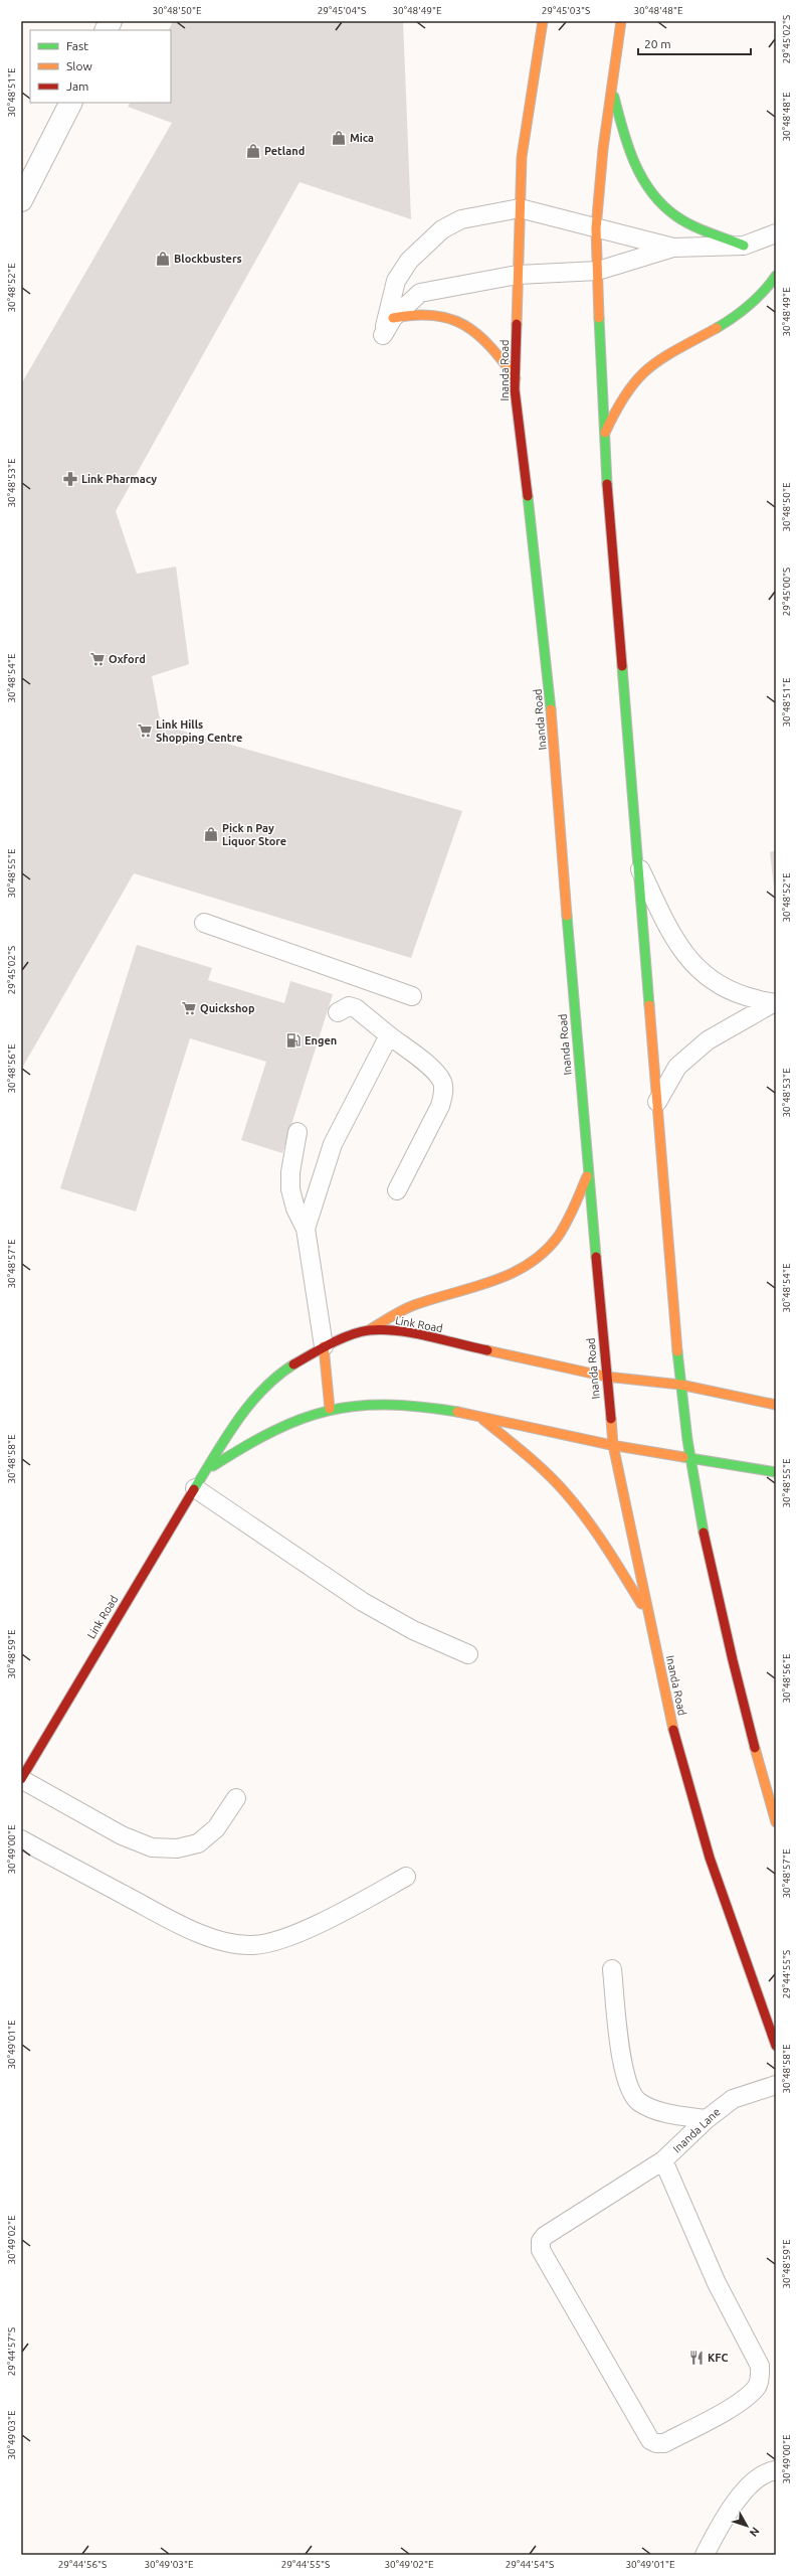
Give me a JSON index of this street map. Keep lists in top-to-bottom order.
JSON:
{
  "streets": {
    "main road": ["Inanda Road", "Link Road"],
    "lane": ["Inanda Lane"]
  },
  "crossings": [
    ["Inanda Road", "Link Road"]
  ],
  "places": {
    "shop": [
      "Mica",
      "Petland",
      "Blockbusters",
      "Pick n Pay Liquor Store"
    ],
    "pharmacy": ["Link Pharmacy"],
    "supermarket": ["Oxford", "Link Hills Shopping Centre", "Quickshop"],
    "fuel station": ["Engen"],
    "restaurant": ["KFC"]
  },
  "legend": ["Fast", "Slow", "Jam"],
  "scale_bar": "20 m",
  "north": "bottom right",
  "coordinates": [
    "30°48'50\"E",
    "29°45'04\"S",
    "30°48'49\"E",
    "29°45'03\"S",
    "30°48'48\"E",
    "29°45'02\"S",
    "30°48'51\"E",
    "30°48'52\"E",
    "30°48'53\"E",
    "29°45'00\"S",
    "30°48'54\"E",
    "30°48'55\"E",
    "30°48'56\"E",
    "30°48'57\"E",
    "30°48'58\"E",
    "30°48'59\"E",
    "30°49'00\"E",
    "29°44'55\"S",
    "30°49'01\"E",
    "30°49'02\"E",
    "29°44'57\"S",
    "30°49'03\"E",
    "29°44'56\"S",
    "29°44'54\"S"
  ]
}
